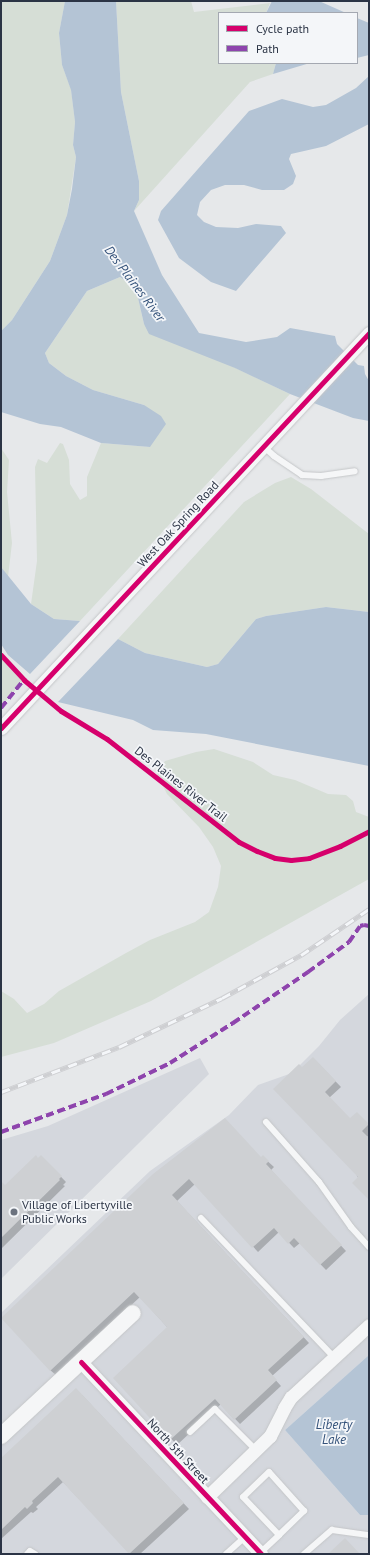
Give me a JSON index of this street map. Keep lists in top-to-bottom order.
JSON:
{
  "streets": {
    "street": ["West Oak Spring Road", "North 5th Street"],
    "cycle path": ["Des Plaines River Trail"]
  },
  "water": ["Des Plaines River", "Liberty Lake"],
  "places": ["Village of Libertyville Public Works"],
  "legend": ["Cycle path", "Path"]
}
